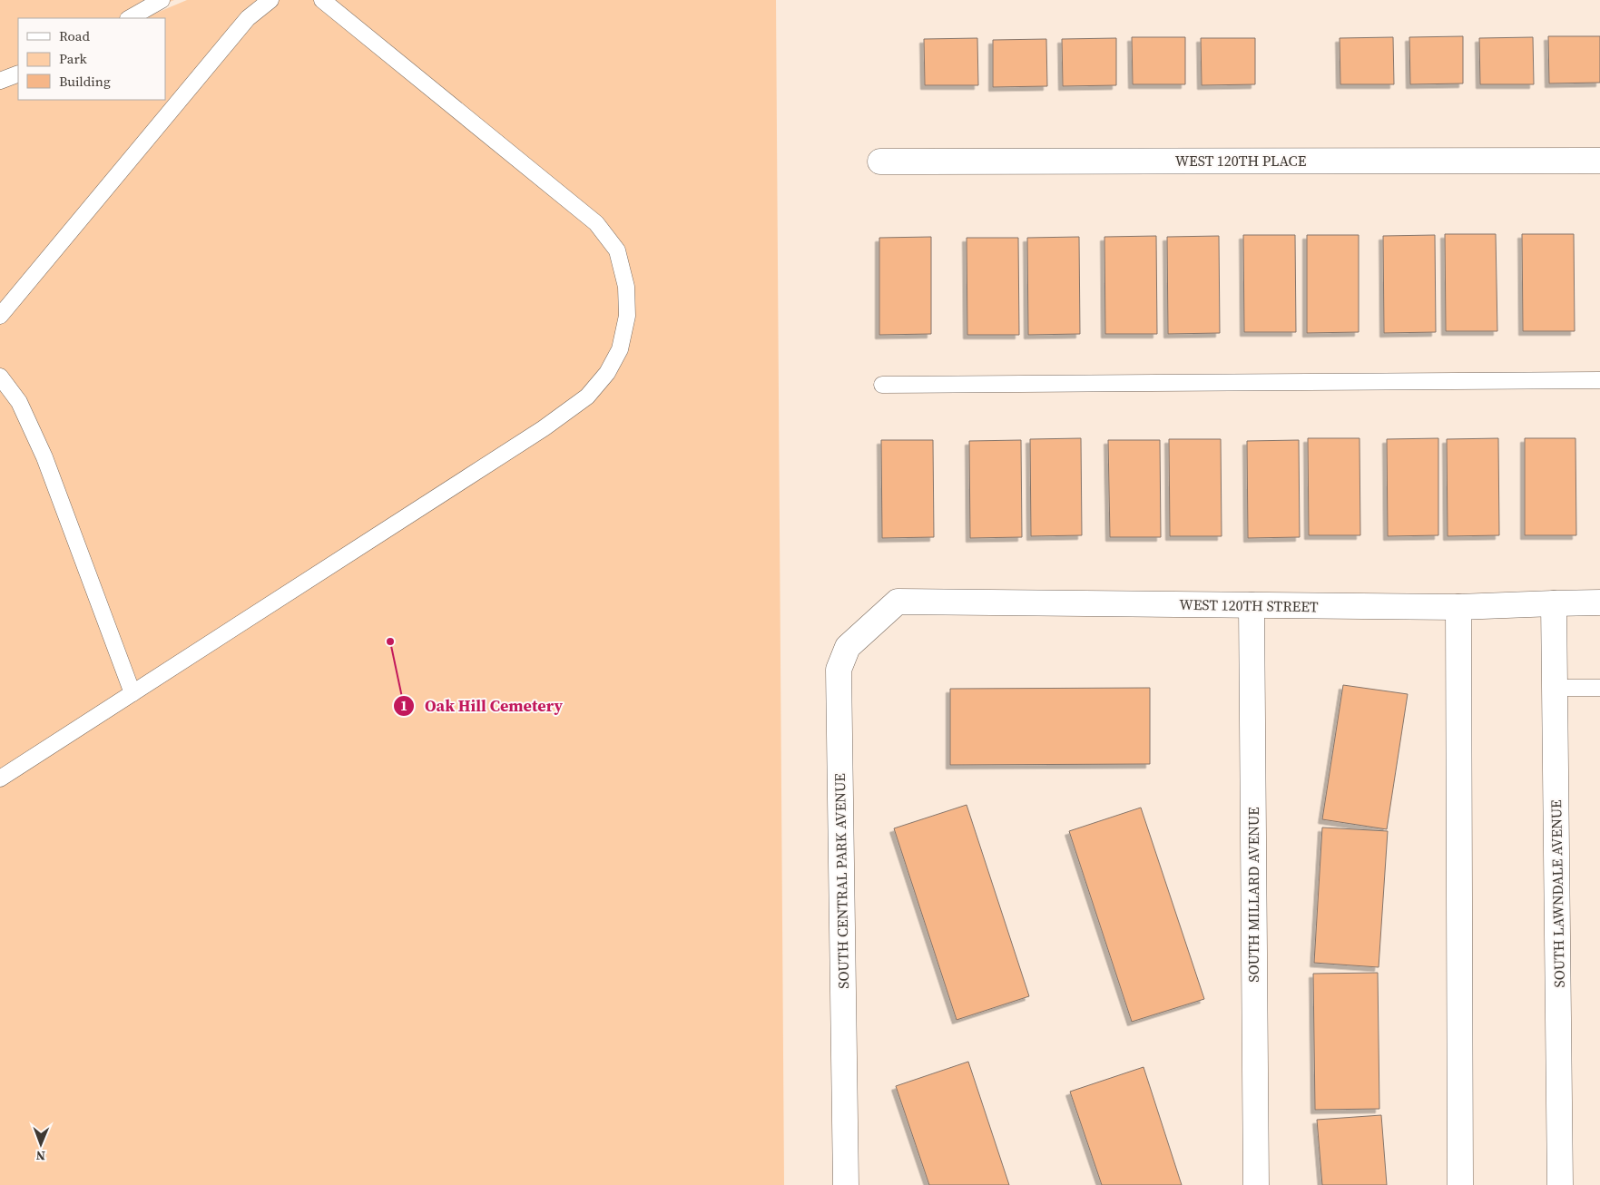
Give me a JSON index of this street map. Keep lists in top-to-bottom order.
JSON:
{
  "streets": {
    "street": [
      "WEST 120TH PLACE",
      "WEST 120TH STREET",
      "SOUTH CENTRAL PARK AVENUE",
      "SOUTH LAWNDALE AVENUE",
      "SOUTH MILLARD AVENUE"
    ]
  },
  "crossings": [
    ["WEST 120TH STREET", "SOUTH CENTRAL PARK AVENUE"],
    ["WEST 120TH STREET", "SOUTH LAWNDALE AVENUE"],
    ["WEST 120TH STREET", "SOUTH MILLARD AVENUE"]
  ],
  "places": ["Oak Hill Cemetery"],
  "legend": ["Road", "Park", "Building"],
  "north": "bottom"
}
